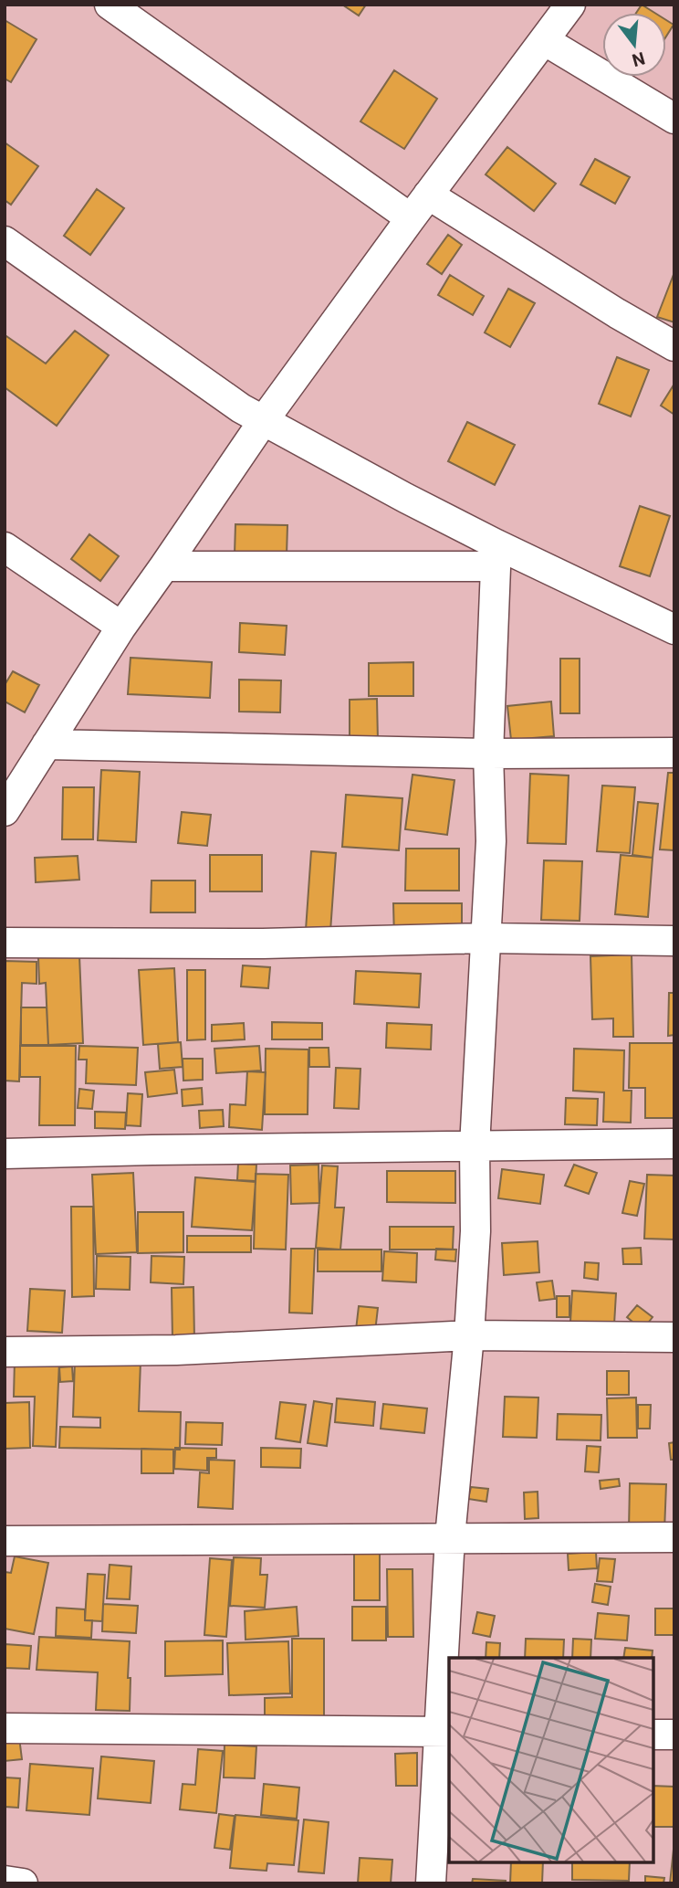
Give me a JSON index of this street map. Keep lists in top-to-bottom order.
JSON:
{
  "north": "bottom"
}
